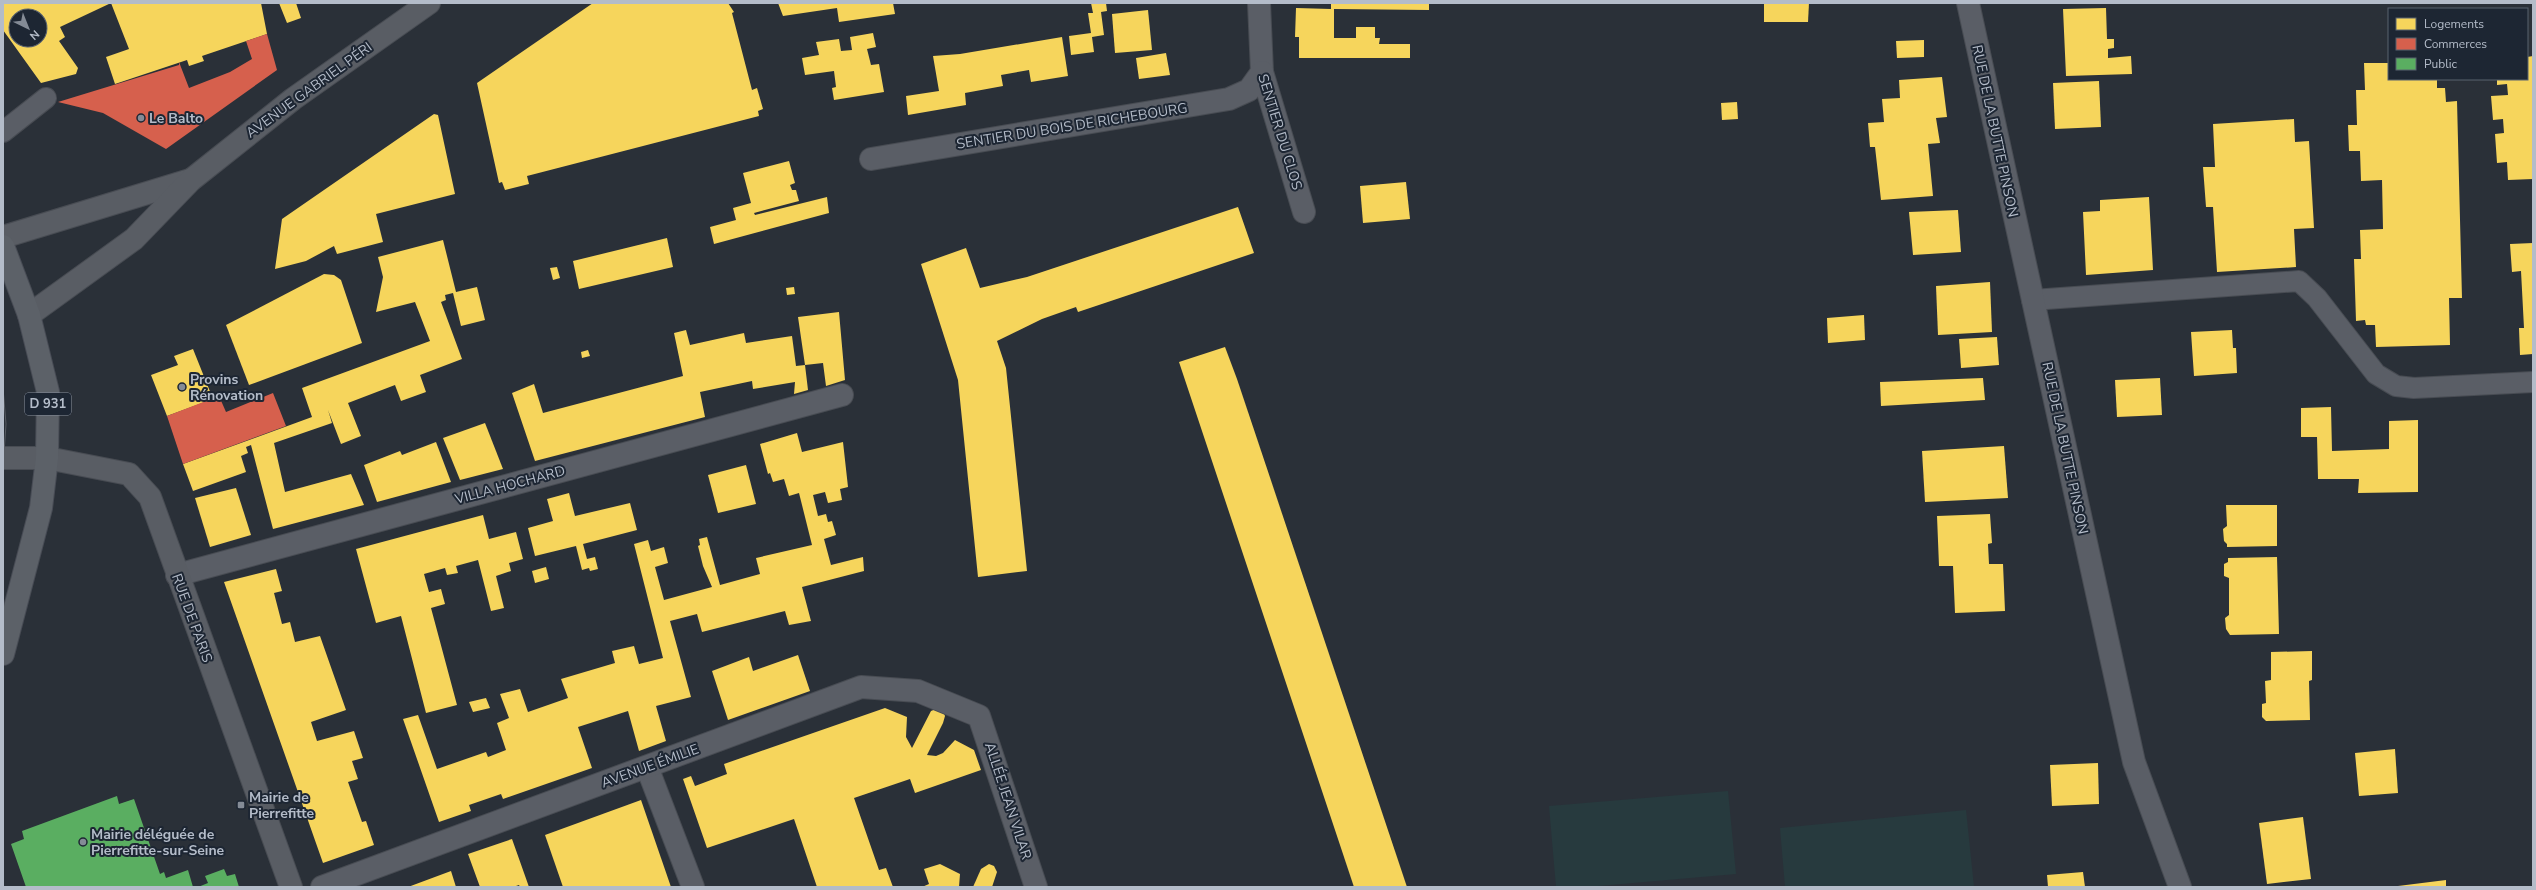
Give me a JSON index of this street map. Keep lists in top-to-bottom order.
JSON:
{
  "streets": {
    "main road": ["D 931"],
    "street": [
      "AVENUE GABRIEL PÉRI",
      "SENTIER DU BOIS DE RICHEBOURG",
      "RUE DE LA BUTTE PINSON",
      "SENTIER DU CLOS",
      "VILLA HOCHARD",
      "RUE DE PARIS",
      "AVENUE ÉMILIE",
      "ALLÉE JEAN VILAR"
    ]
  },
  "crossings": [
    ["AVENUE GABRIEL PÉRI", "D 931"],
    ["SENTIER DU BOIS DE RICHEBOURG", "SENTIER DU CLOS"],
    ["D 931", "RUE DE PARIS"],
    ["VILLA HOCHARD", "RUE DE PARIS"],
    ["AVENUE ÉMILIE", "ALLÉE JEAN VILAR"]
  ],
  "places": {
    "other": ["Le Balto", "Provins Rénovation", "Mairie déléguée de Pierrefitte-sur-Seine"],
    "transit": ["Mairie de Pierrefitte"]
  },
  "legend": ["Logements", "Commerces", "Public"],
  "north": "bottom right"
}
